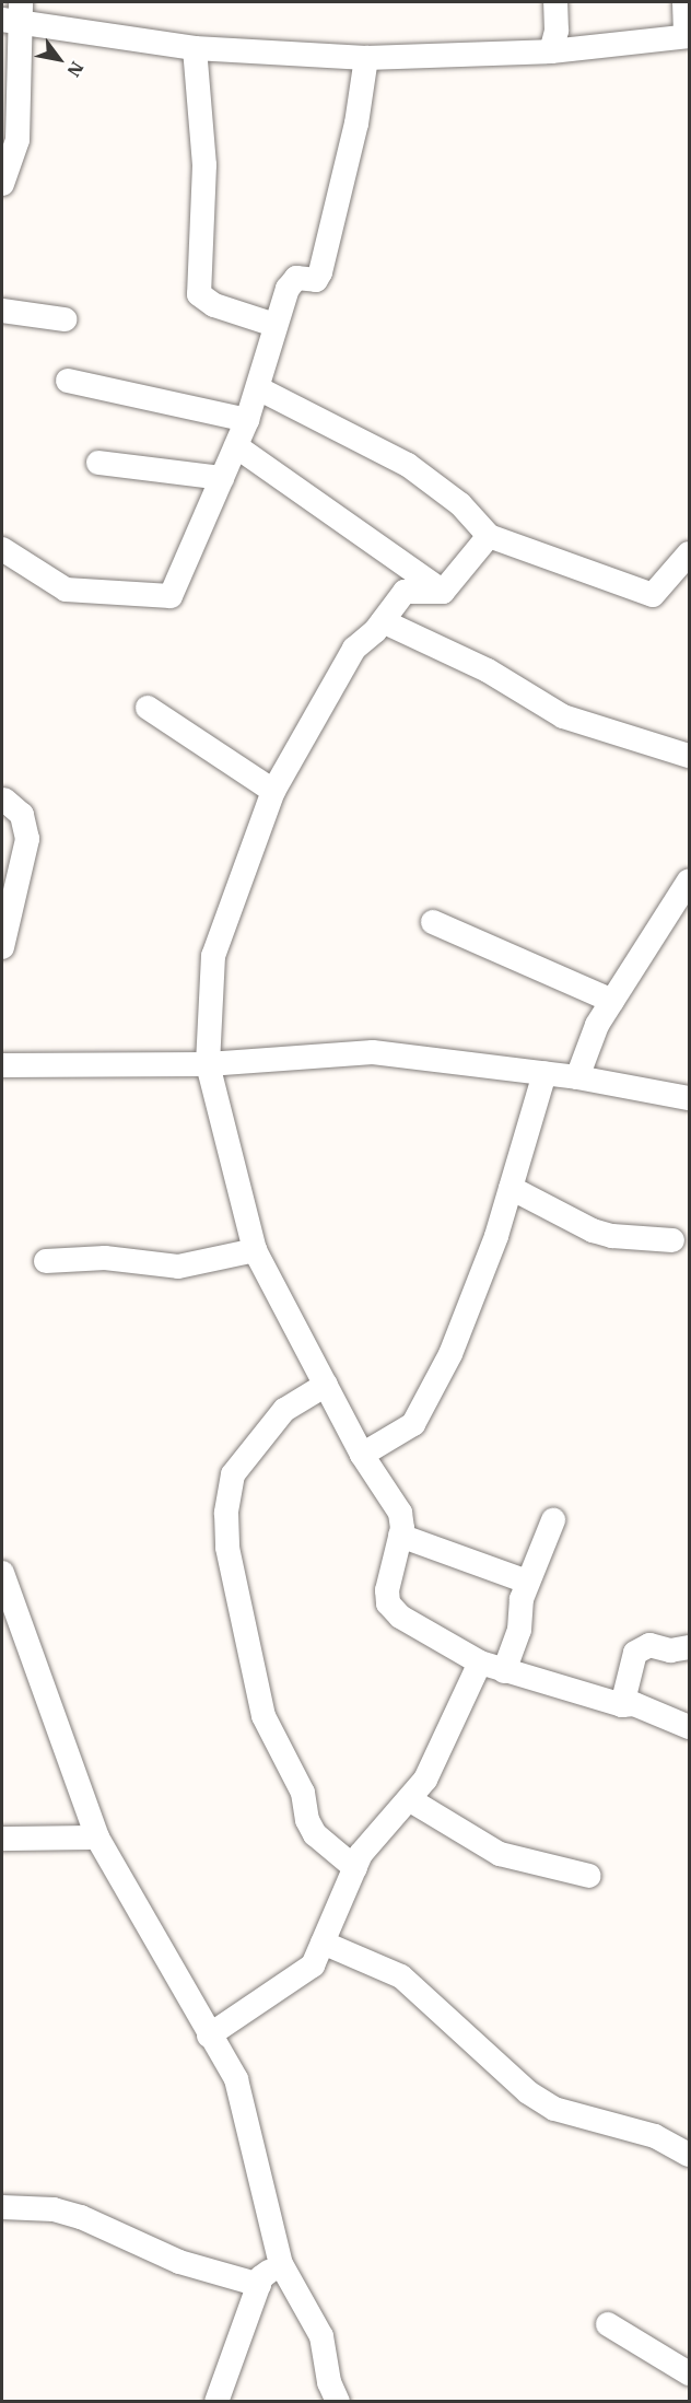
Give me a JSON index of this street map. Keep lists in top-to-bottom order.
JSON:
{
  "north": "bottom right"
}
